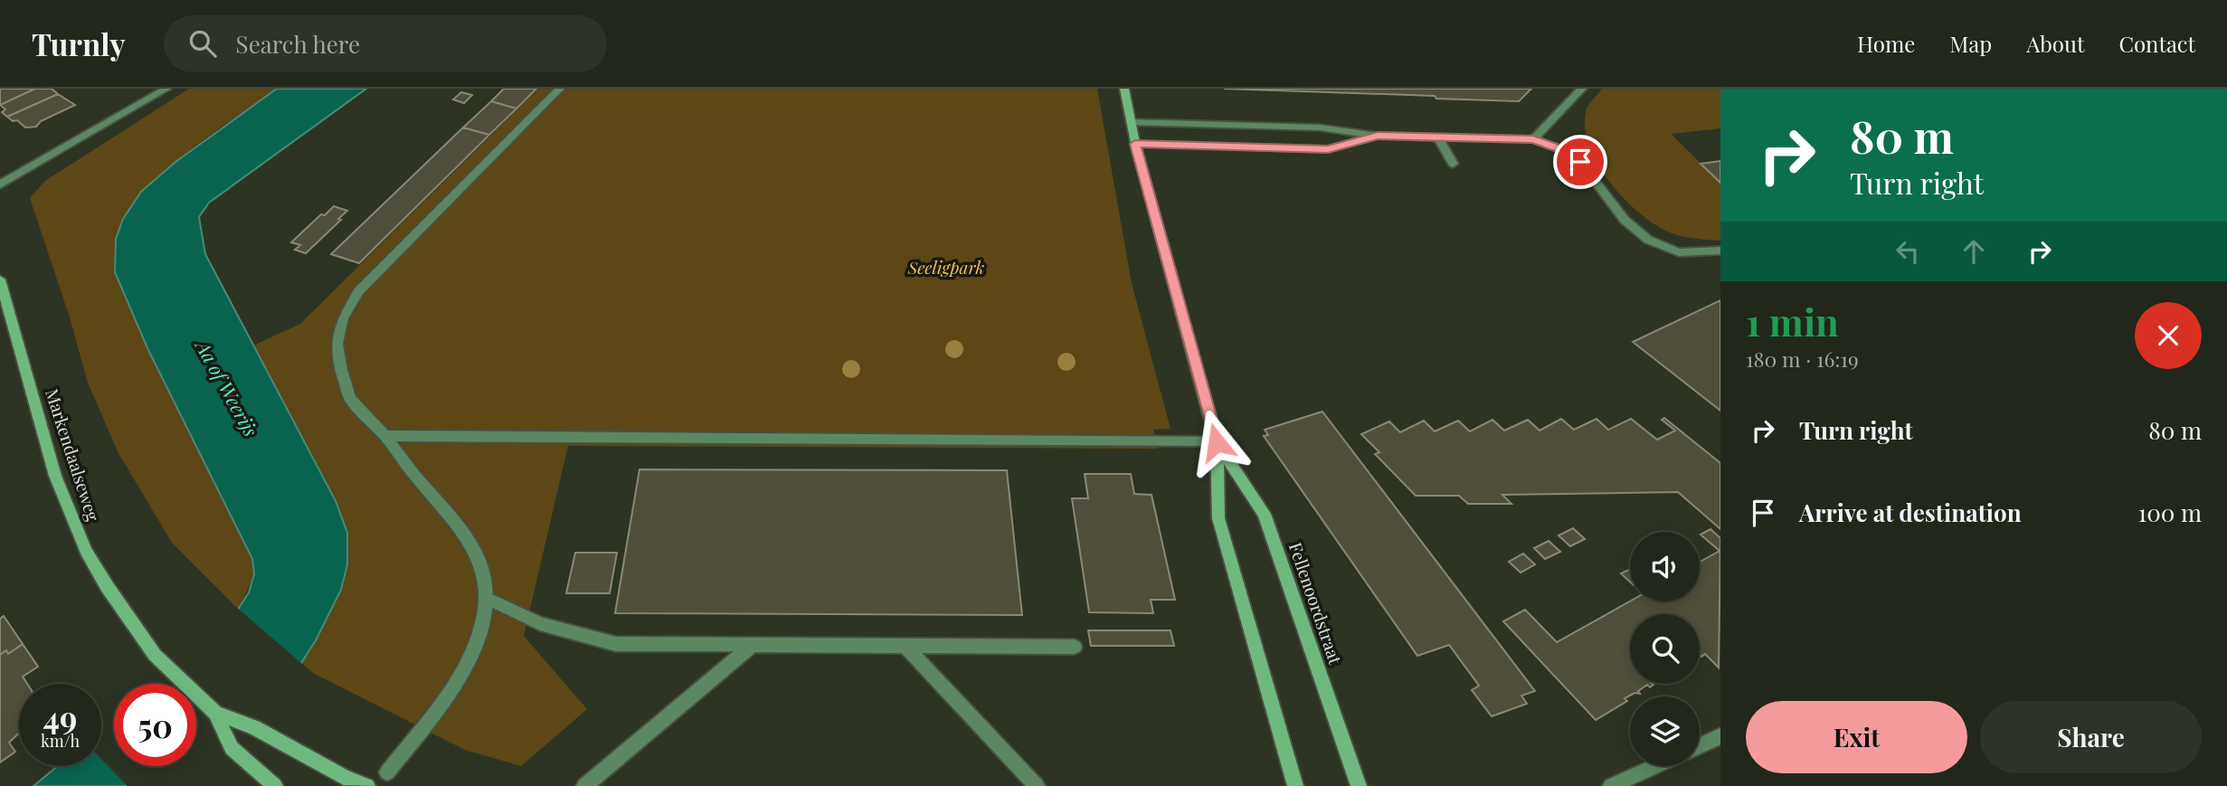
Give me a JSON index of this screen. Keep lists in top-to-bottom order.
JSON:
{
  "streets": {
    "main road": ["Markendaalseweg", "Fellenoordstraat"]
  },
  "water": ["Aa of Weerijs"],
  "parks": ["Seeligpark"],
  "page": {
    "header": "Turnly",
    "search": "Search here",
    "nav": [
      "Home",
      "Map",
      "About",
      "Contact"
    ],
    "turn": ["80 m", "Turn right"],
    "heading": ["1 min", "180 m · 16:19"],
    "list": [
      {
        "name": "Turn right",
        "value": "80 m"
      },
      {
        "name": "Arrive at destination",
        "value": "100 m"
      }
    ],
    "speed": "49 km/h",
    "limit": "50",
    "buttons": ["Exit", "Share"]
  }
}
